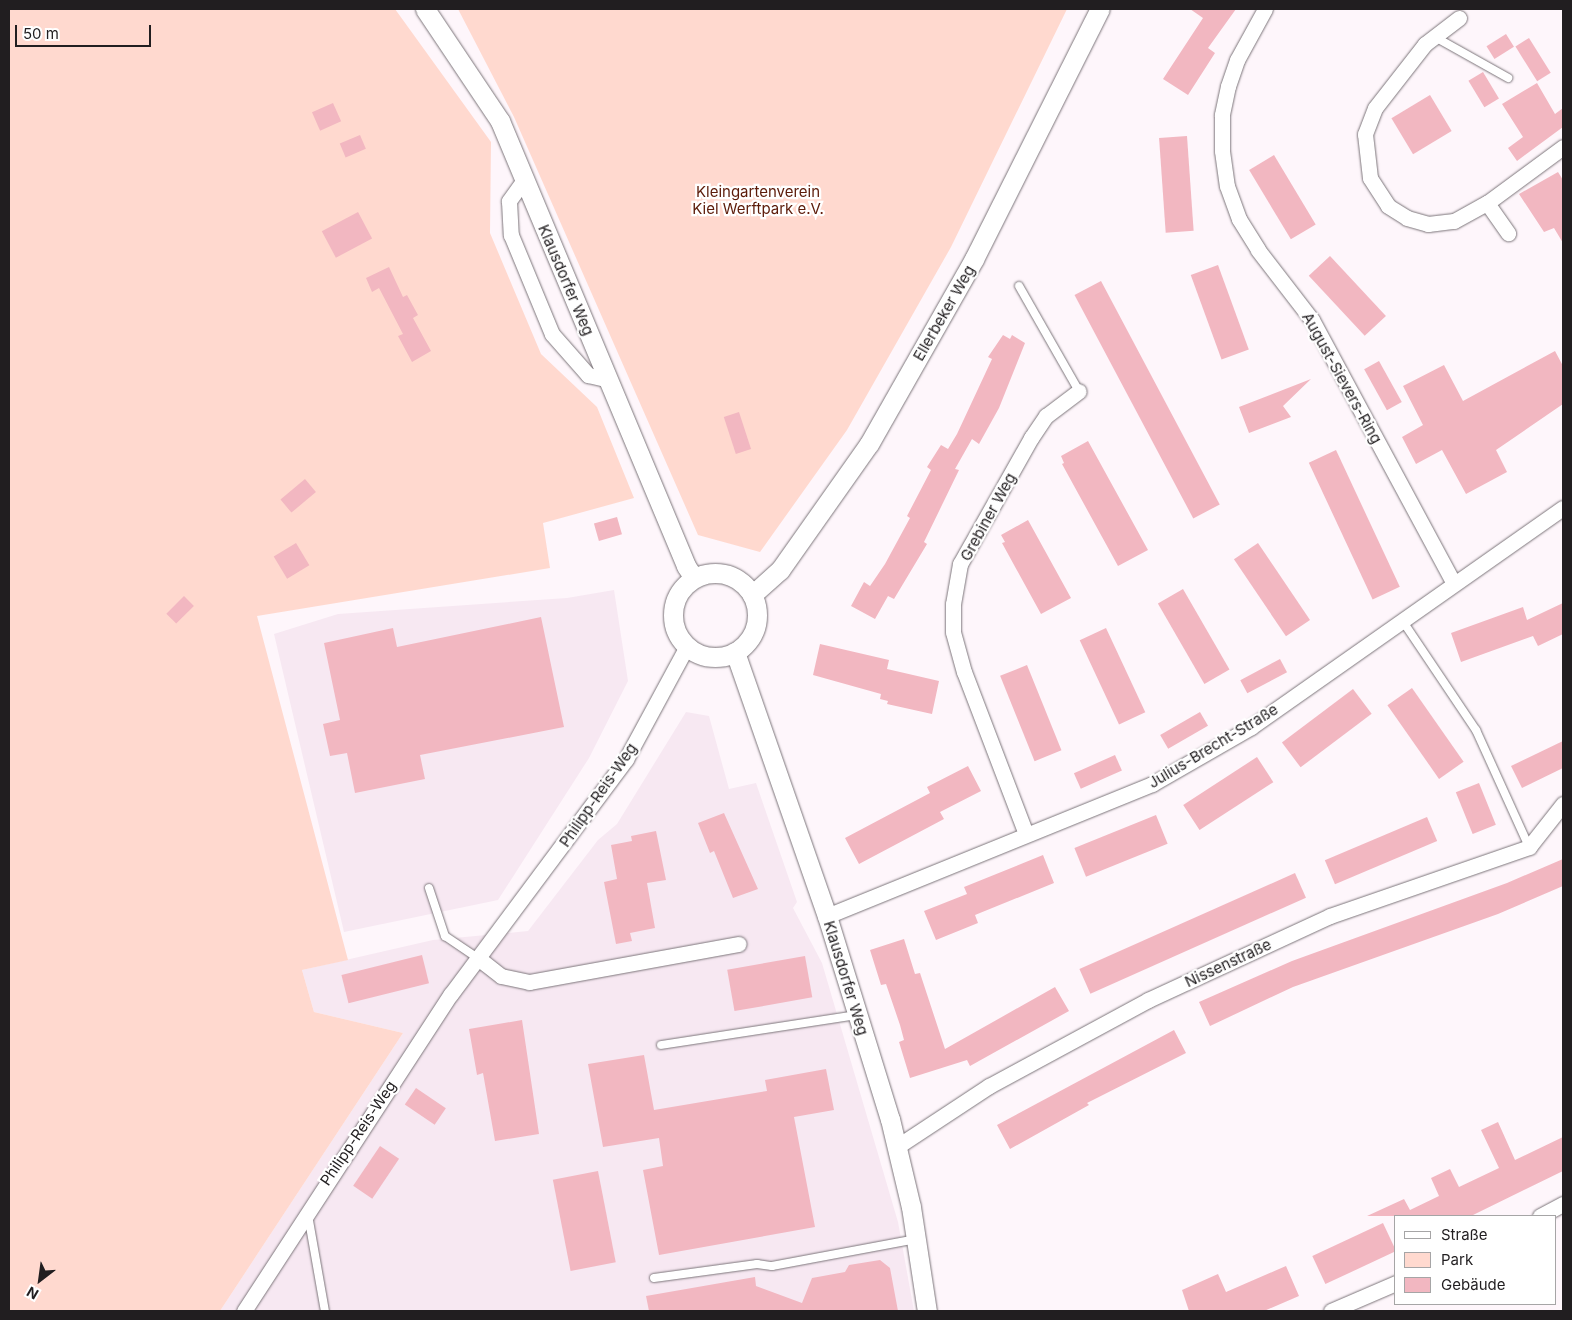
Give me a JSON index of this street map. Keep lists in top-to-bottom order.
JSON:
{
  "streets": {
    "street": [
      "Klausdorfer Weg",
      "Ellerbeker Weg",
      "August-Sievers-Ring",
      "Grebiner Weg",
      "Julius-Brecht-Straße",
      "Philipp-Reis-Weg",
      "Nissenstraße"
    ]
  },
  "crossings": [
    ["Klausdorfer Weg", "Ellerbeker Weg"],
    ["Klausdorfer Weg", "Julius-Brecht-Straße"],
    ["Klausdorfer Weg", "Philipp-Reis-Weg"],
    ["Klausdorfer Weg", "Nissenstraße"],
    ["Ellerbeker Weg", "Philipp-Reis-Weg"],
    ["August-Sievers-Ring", "Julius-Brecht-Straße"],
    ["Grebiner Weg", "Julius-Brecht-Straße"]
  ],
  "parks": ["Kleingartenverein Kiel Werftpark e.V."],
  "legend": ["Straße", "Park", "Gebäude"],
  "scale_bar": "50 m",
  "north": "bottom left"
}
